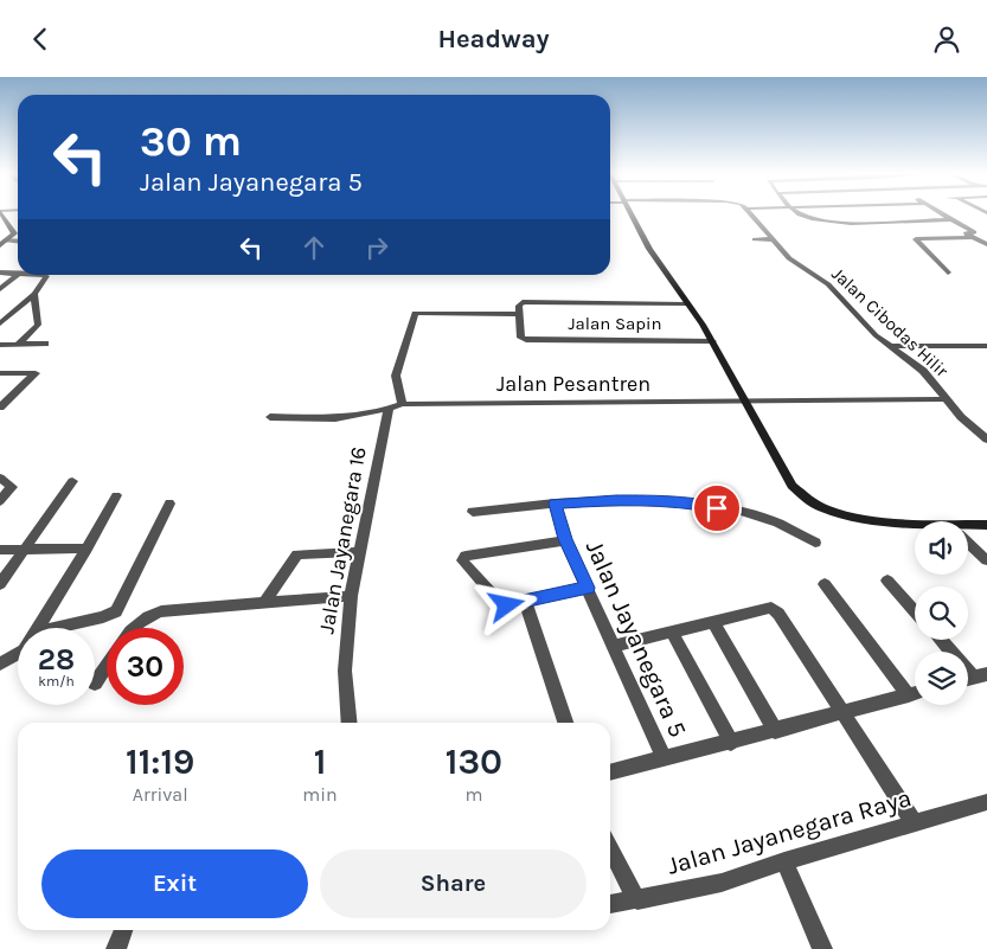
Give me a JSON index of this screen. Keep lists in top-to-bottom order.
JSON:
{
  "streets": {
    "street": [
      "Jalan Cibodas Hilir",
      "Jalan Sapin",
      "Jalan Pesantren",
      "Jalan Jayanegara 16",
      "Jalan Jayanegara 5",
      "Jalan Jayanegara Raya"
    ]
  },
  "crossings": [
    ["Jalan Cibodas Hilir", "Jalan Pesantren"]
  ],
  "page": {
    "header": "Headway",
    "turn": ["30 m", "Jalan Jayanegara 5"],
    "speed": "28 km/h",
    "limit": "30",
    "eta": [
      "11:19",
      "Arrival",
      "1",
      "min",
      "130",
      "m"
    ],
    "buttons": ["Exit", "Share"]
  }
}
